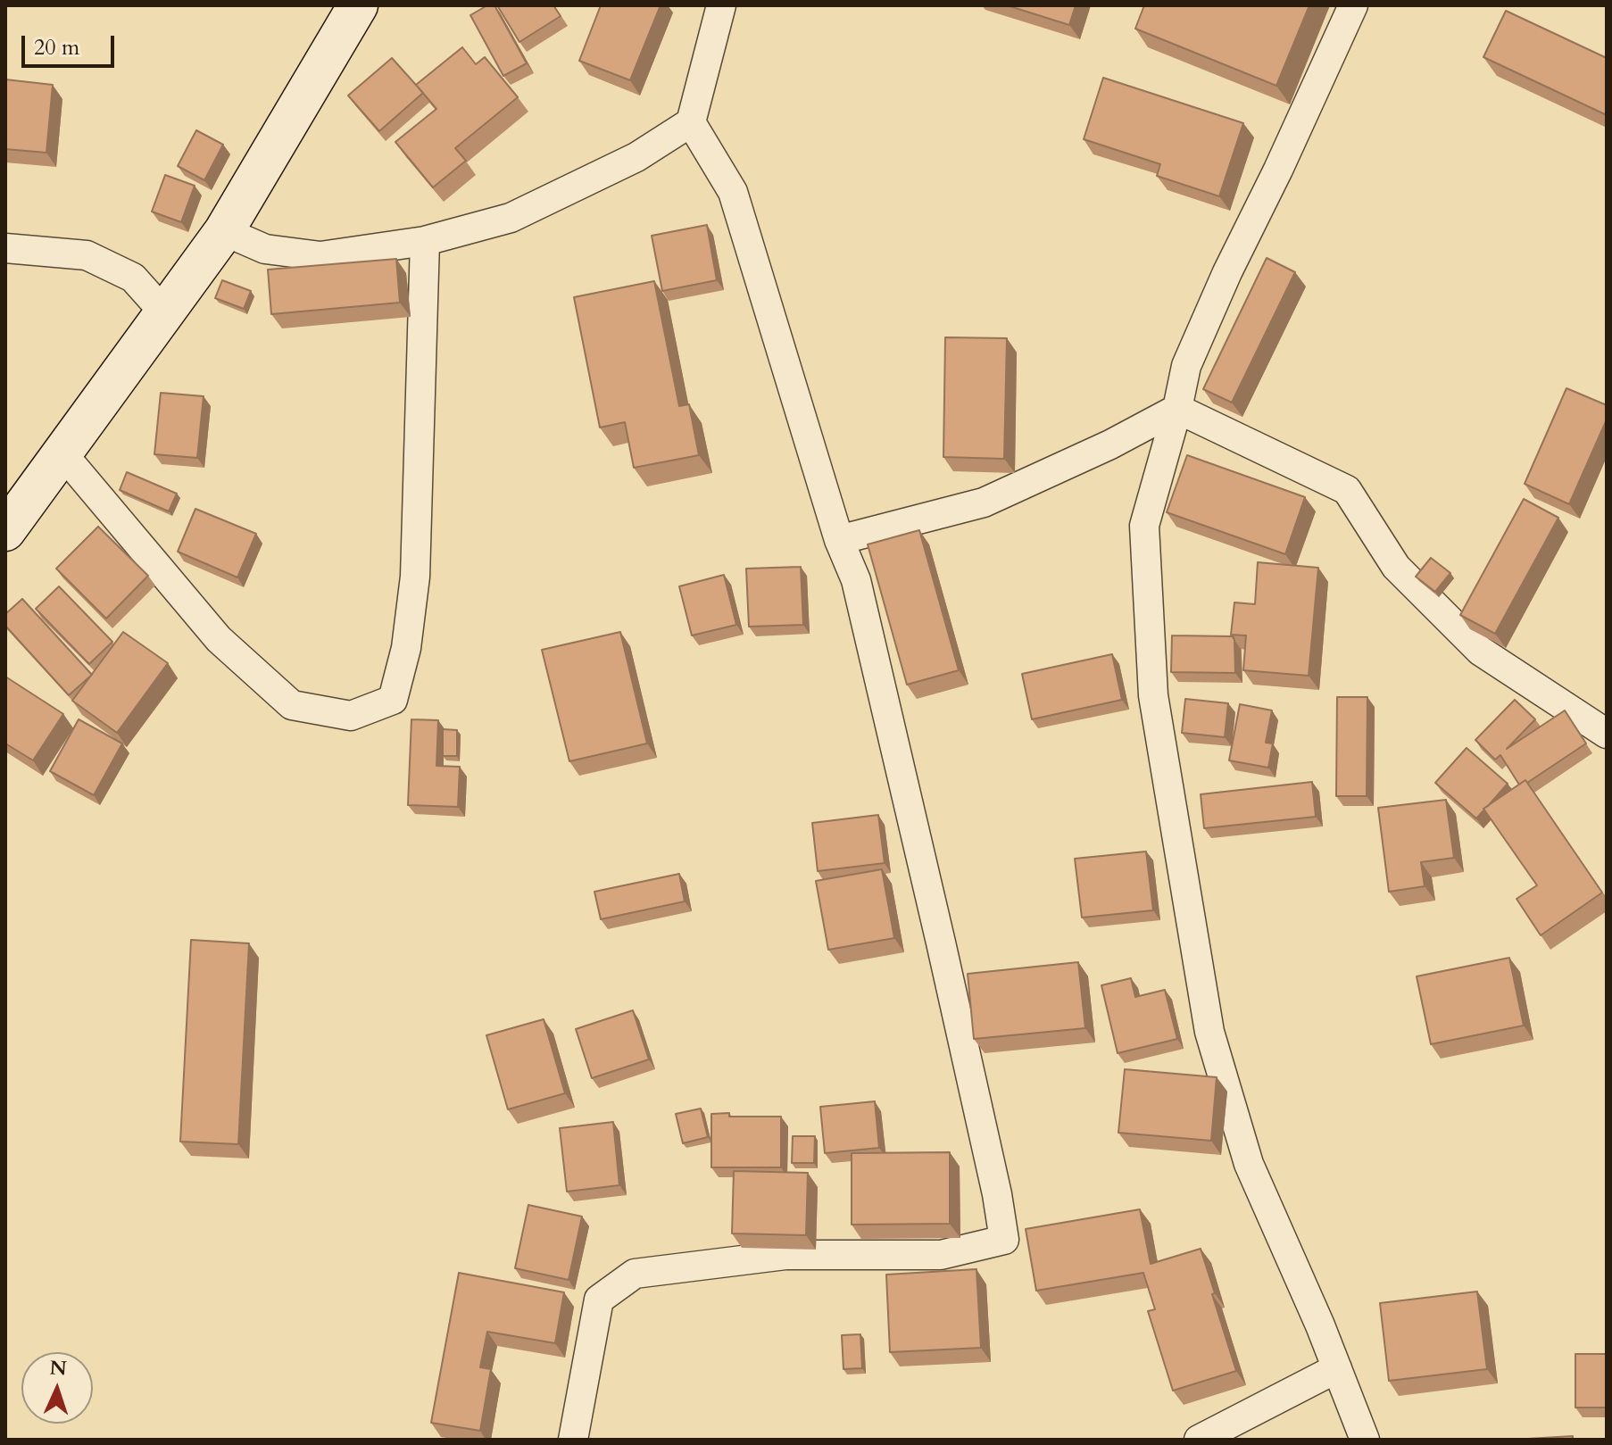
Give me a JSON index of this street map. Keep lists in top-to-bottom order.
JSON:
{
  "scale_bar": "20 m",
  "north": "top"
}
